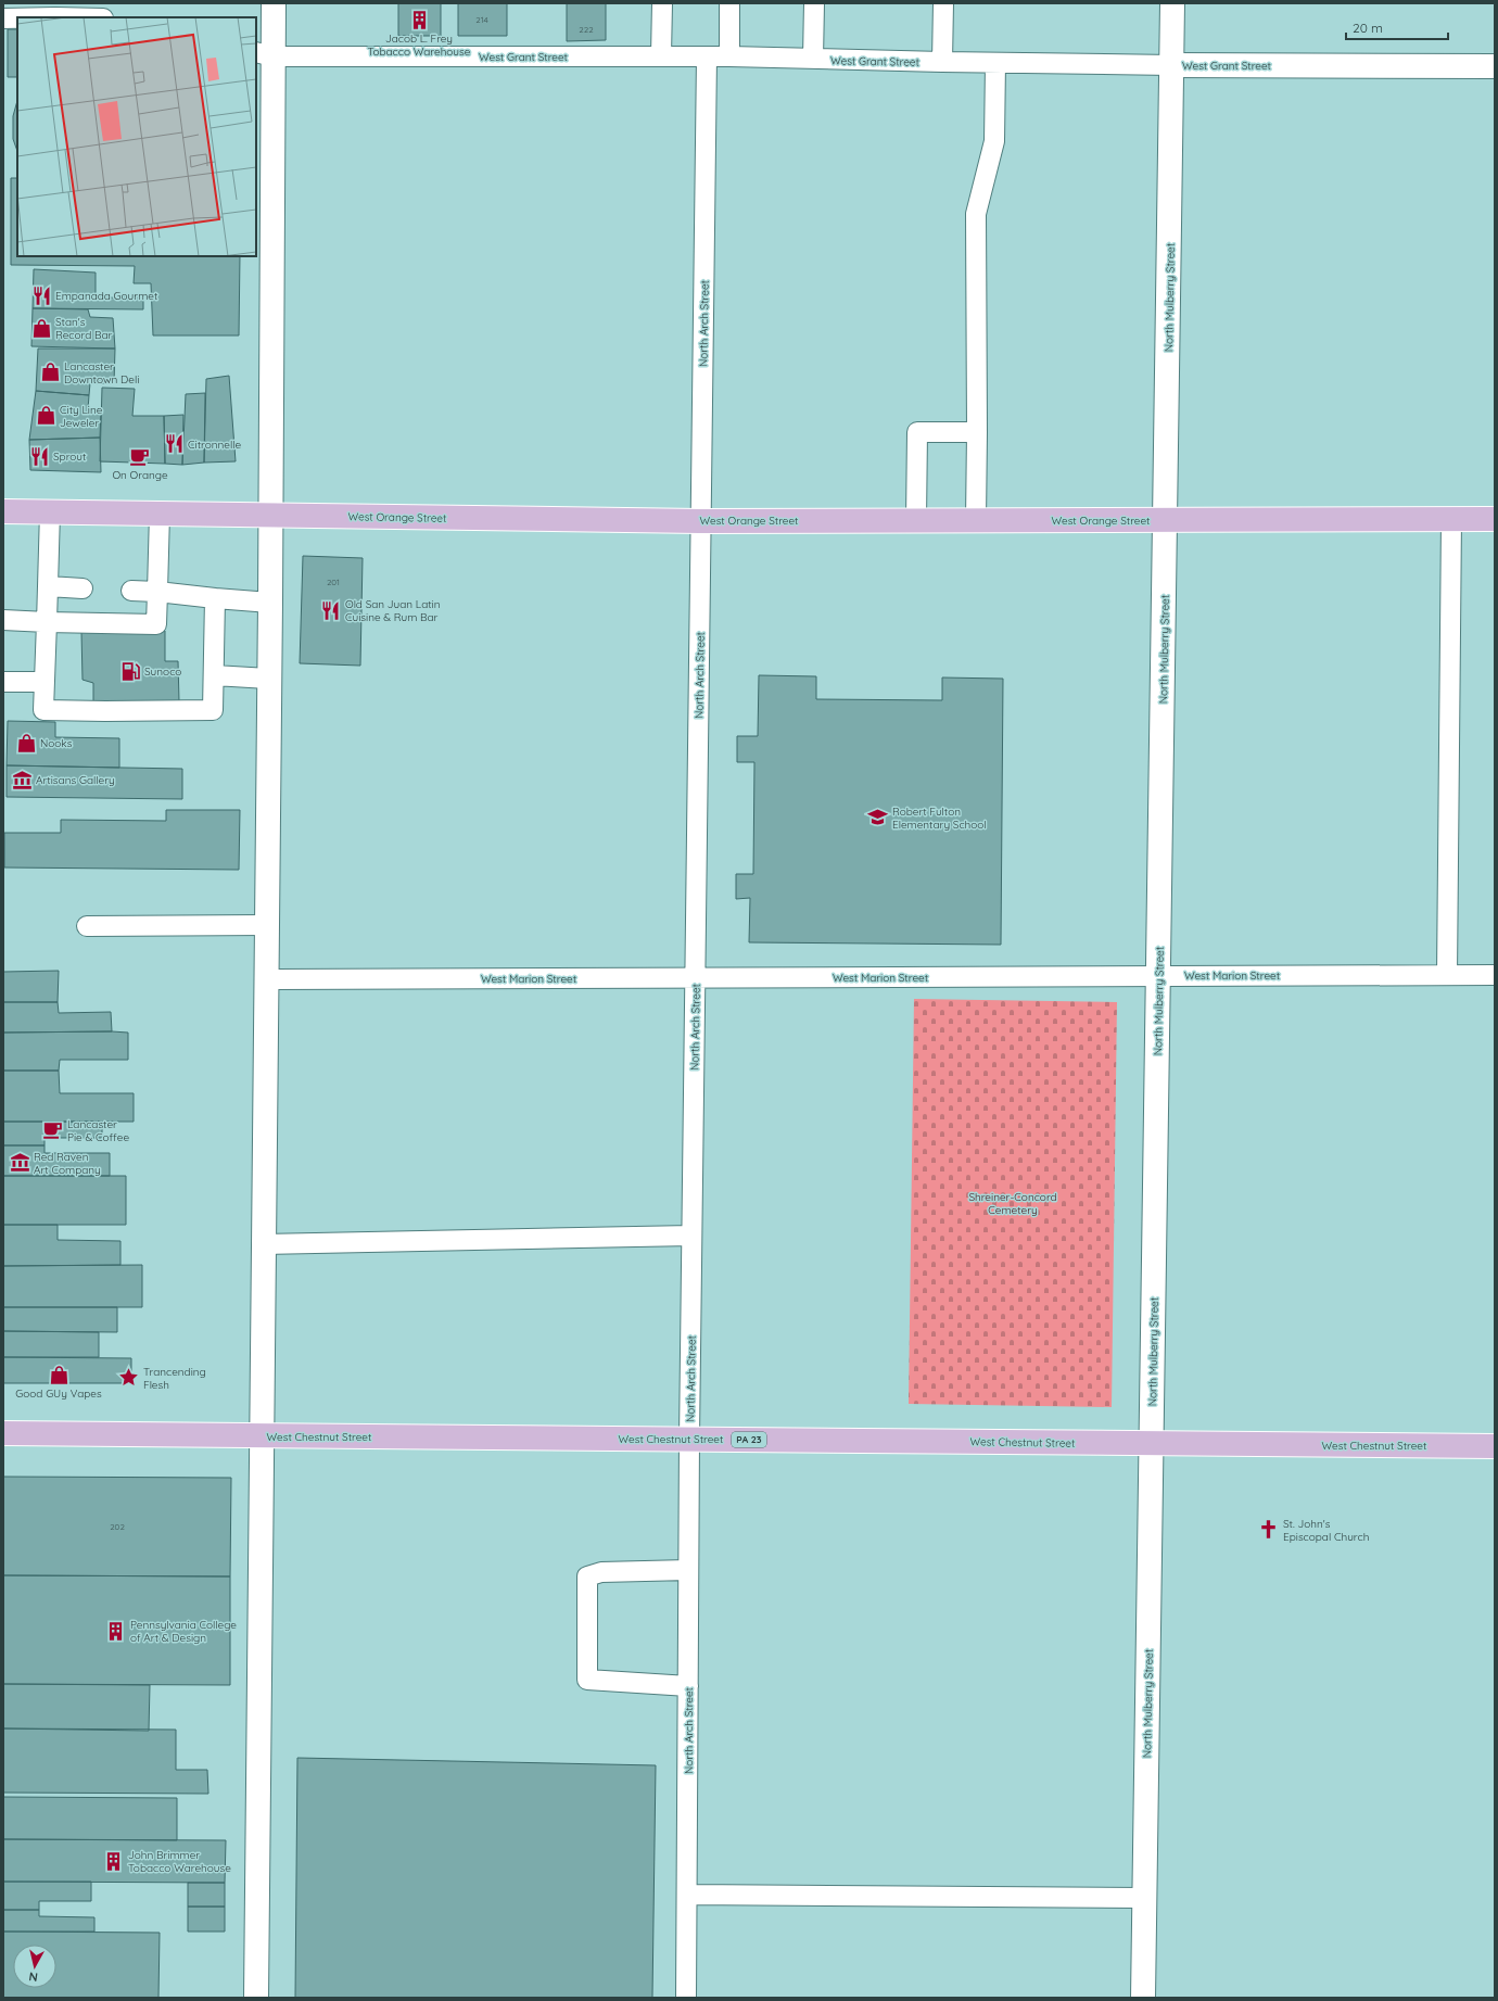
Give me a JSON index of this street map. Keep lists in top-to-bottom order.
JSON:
{
  "streets": {
    "main road": ["West Orange Street", "West Chestnut Street", "PA 23"],
    "street": ["West Grant Street", "North Mulberry Street"],
    "lane": ["North Arch Street", "West Marion Street"]
  },
  "crossings": [
    ["West Grant Street", "North Mulberry Street"],
    ["West Grant Street", "North Arch Street"],
    ["North Mulberry Street", "West Orange Street"],
    ["North Mulberry Street", "West Marion Street"],
    ["North Mulberry Street", "West Chestnut Street"],
    ["North Arch Street", "West Orange Street"],
    ["North Arch Street", "West Marion Street"],
    ["North Arch Street", "West Chestnut Street"]
  ],
  "parks": ["Shreiner-Concord Cemetery"],
  "places": {
    "building": ["Jacob L. Frey Tobacco Warehouse", "Pennsylvania College of Art & Design", "John Brimmer Tobacco Warehouse"],
    "restaurant": [
      "Empanada Gourmet",
      "Citronnelle",
      "Sprout",
      "Old San Juan Latin Cuisine & Rum Bar"
    ],
    "shop": [
      "Stan's Record Bar",
      "Lancaster Downtown Deli",
      "City Line Jeweler",
      "Nooks",
      "Good GUy Vapes"
    ],
    "cafe": ["On Orange", "Lancaster Pie & Coffee"],
    "fuel station": ["Sunoco"],
    "museum": ["Artisans Gallery", "Red Raven Art Company"],
    "school or university": ["Robert Fulton Elementary School"],
    "place": ["Trancending Flesh"],
    "church": ["St. John's Episcopal Church"]
  },
  "house_numbers": [
    "214",
    "222",
    "201",
    "202"
  ],
  "scale_bar": "20 m",
  "north": "bottom"
}
